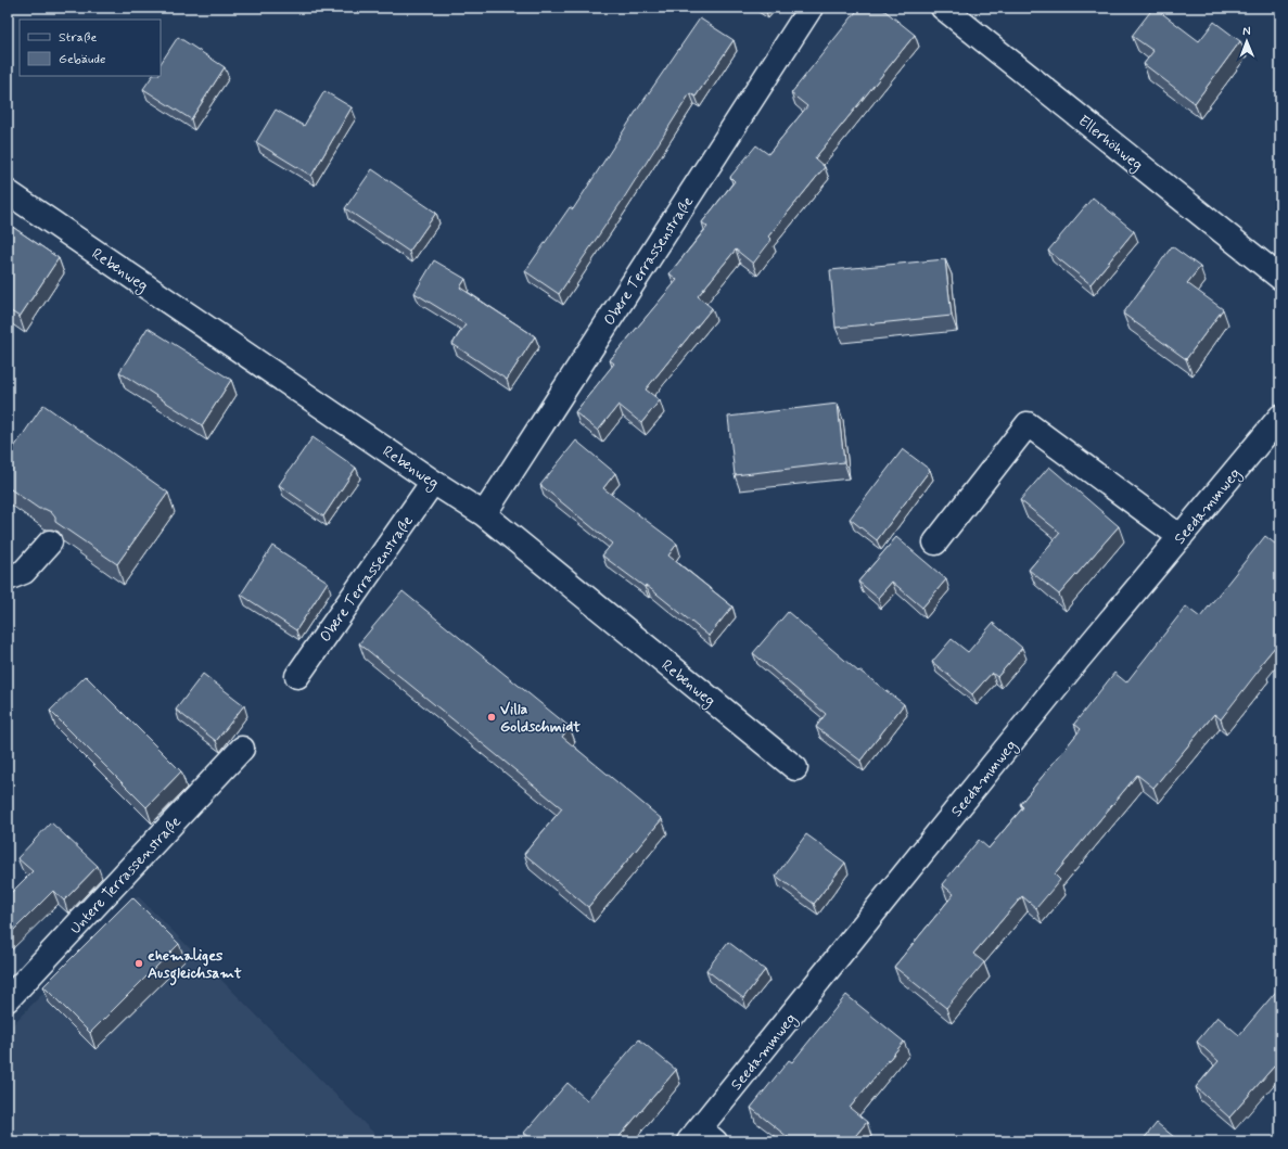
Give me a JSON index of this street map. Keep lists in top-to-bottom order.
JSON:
{
  "streets": {
    "street": [
      "Ellerhöhweg",
      "Obere Terrassenstraße",
      "Rebenweg",
      "Seedammweg",
      "Untere Terrassenstraße"
    ]
  },
  "crossings": [
    ["Obere Terrassenstraße", "Rebenweg"]
  ],
  "places": ["Villa Goldschmidt", "ehemaliges Ausgleichsamt"],
  "legend": ["Straße", "Gebäude"],
  "north": "top"
}
